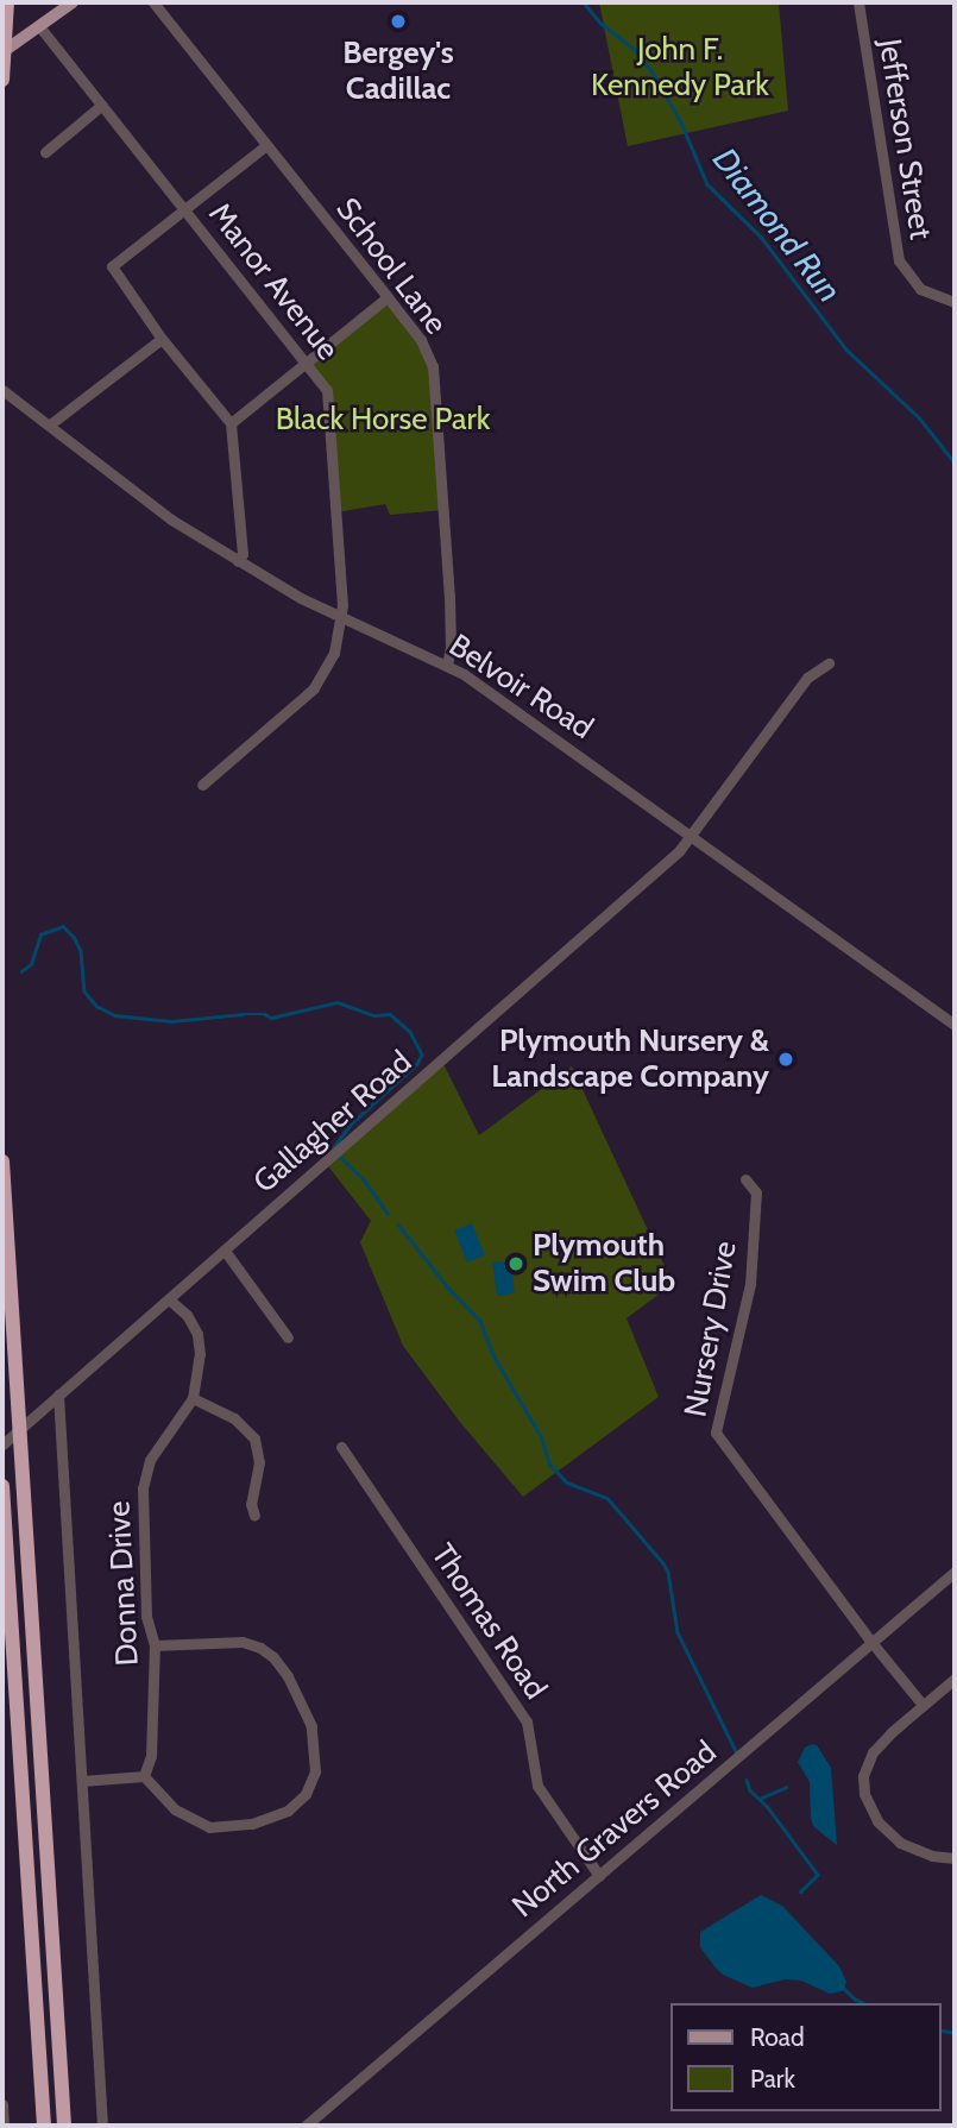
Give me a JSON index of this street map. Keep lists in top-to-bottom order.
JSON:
{
  "streets": {
    "street": [
      "Jefferson Street",
      "School Lane",
      "Manor Avenue",
      "Belvoir Road",
      "Gallagher Road",
      "Nursery Drive",
      "Donna Drive",
      "Thomas Road",
      "North Gravers Road"
    ]
  },
  "crossings": [
    ["School Lane", "Belvoir Road"],
    ["Manor Avenue", "Belvoir Road"],
    ["Belvoir Road", "Gallagher Road"],
    ["Gallagher Road", "Donna Drive"],
    ["Nursery Drive", "North Gravers Road"],
    ["Thomas Road", "North Gravers Road"]
  ],
  "water": ["Diamond Run"],
  "parks": ["John F. Kennedy Park", "Black Horse Park"],
  "places": ["Bergey's Cadillac", "Plymouth Nursery & Landscape Company", "Plymouth Swim Club"],
  "legend": ["Road", "Park"]
}
